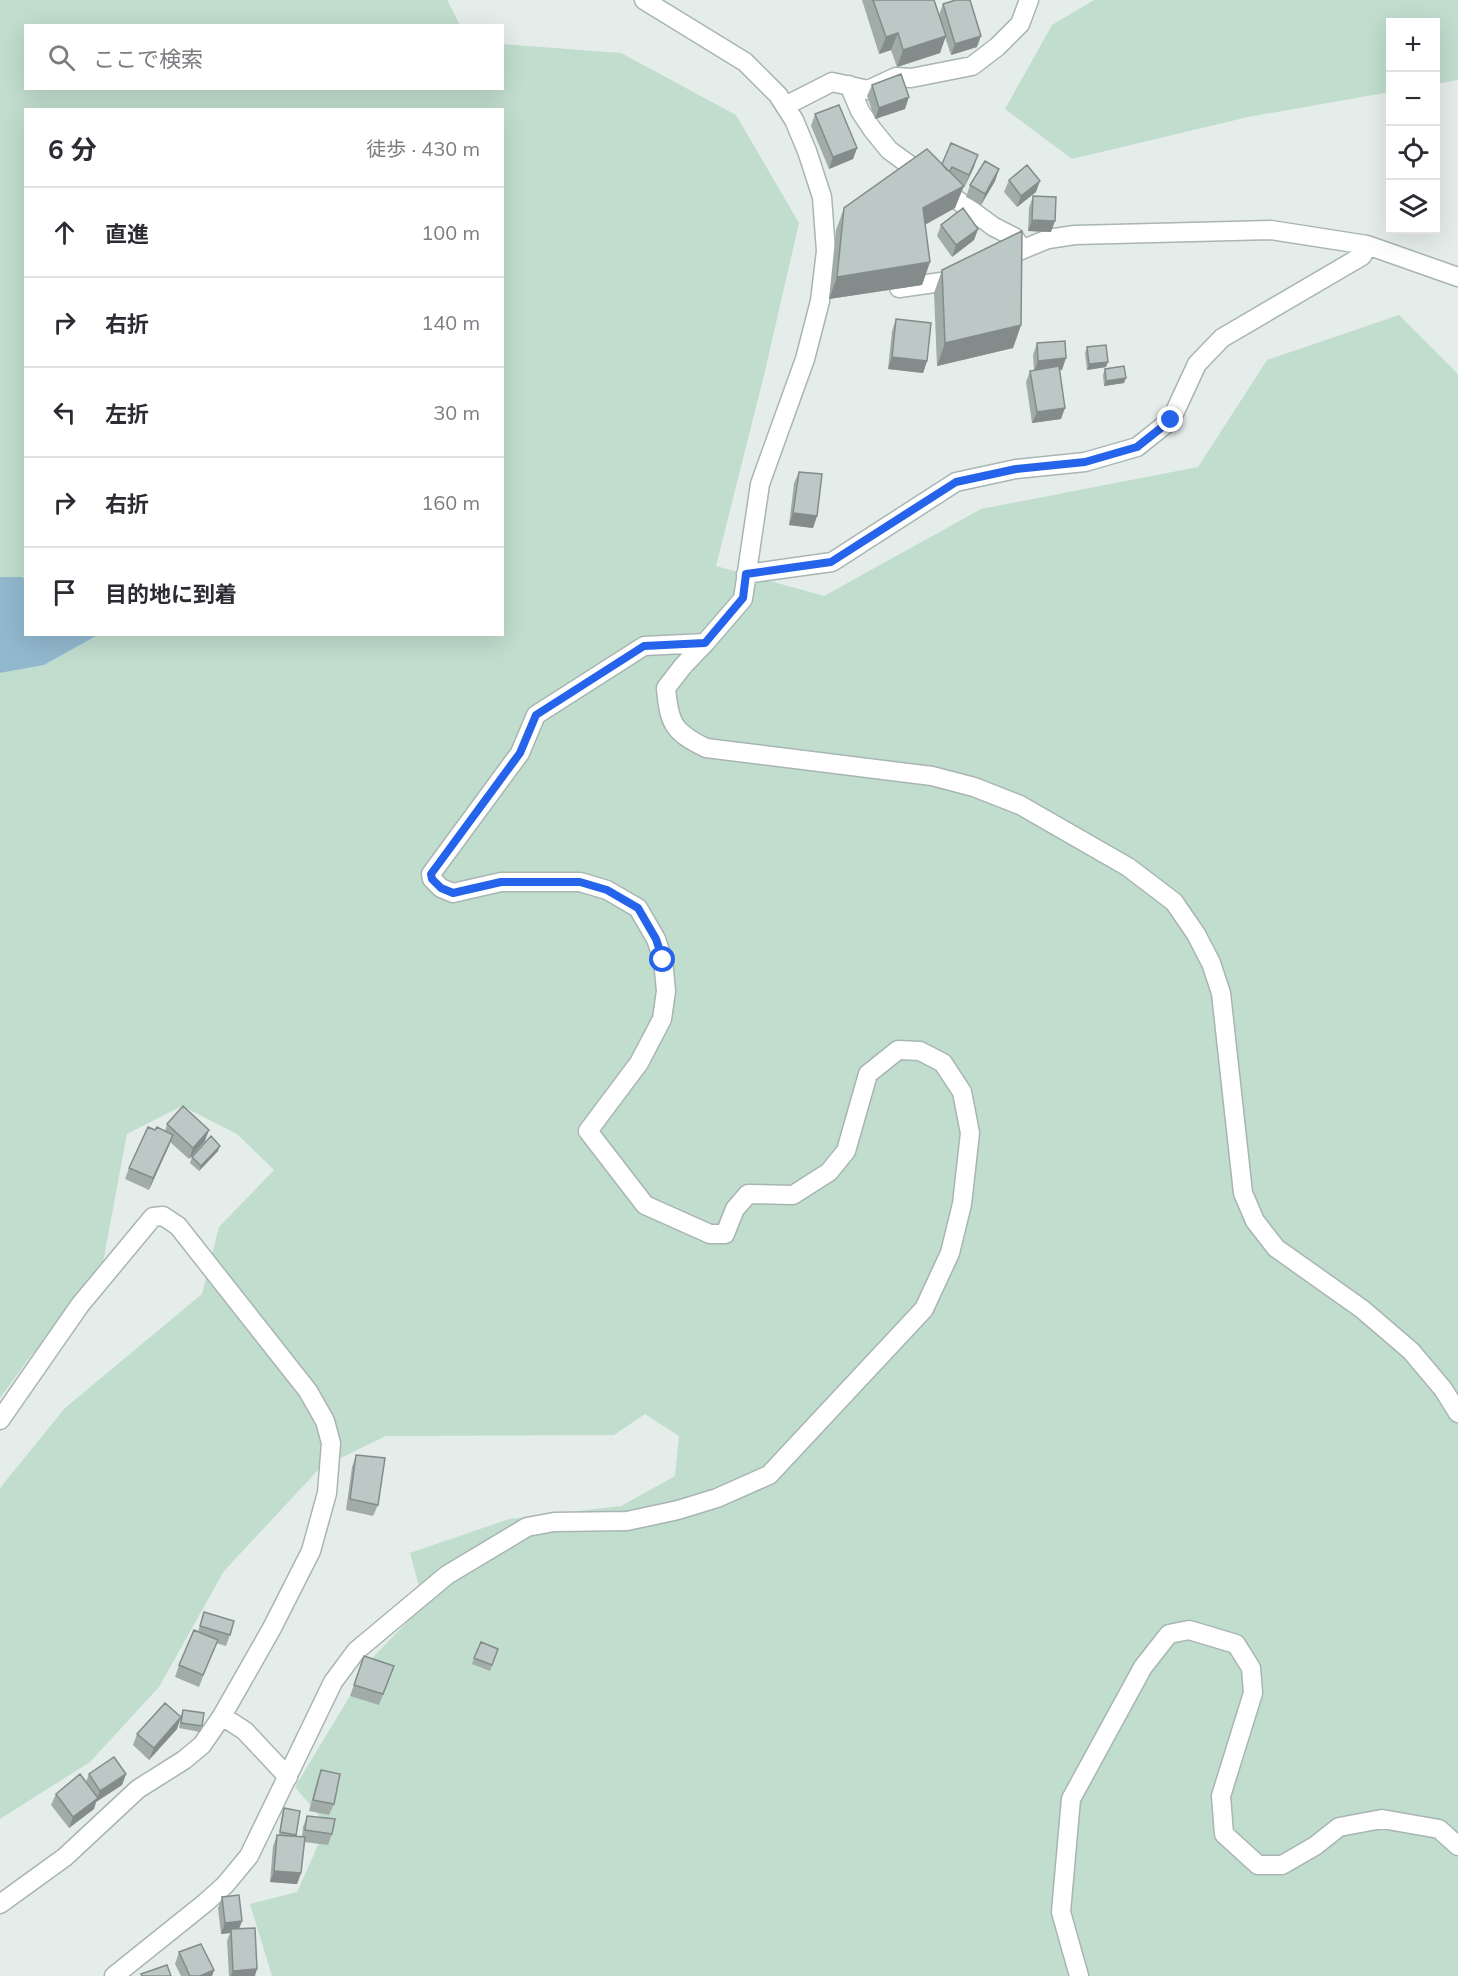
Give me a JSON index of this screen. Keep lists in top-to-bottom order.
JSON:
{
  "page": {
    "map_buttons": ["+", "−"],
    "search": "ここで検索",
    "heading": ["6 分", "徒歩 · 430 m"],
    "list": [
      ["直進", "100 m"],
      ["右折", "140 m"],
      ["左折", "30 m"],
      ["右折", "160 m"],
      "目的地に到着"
    ]
  }
}
